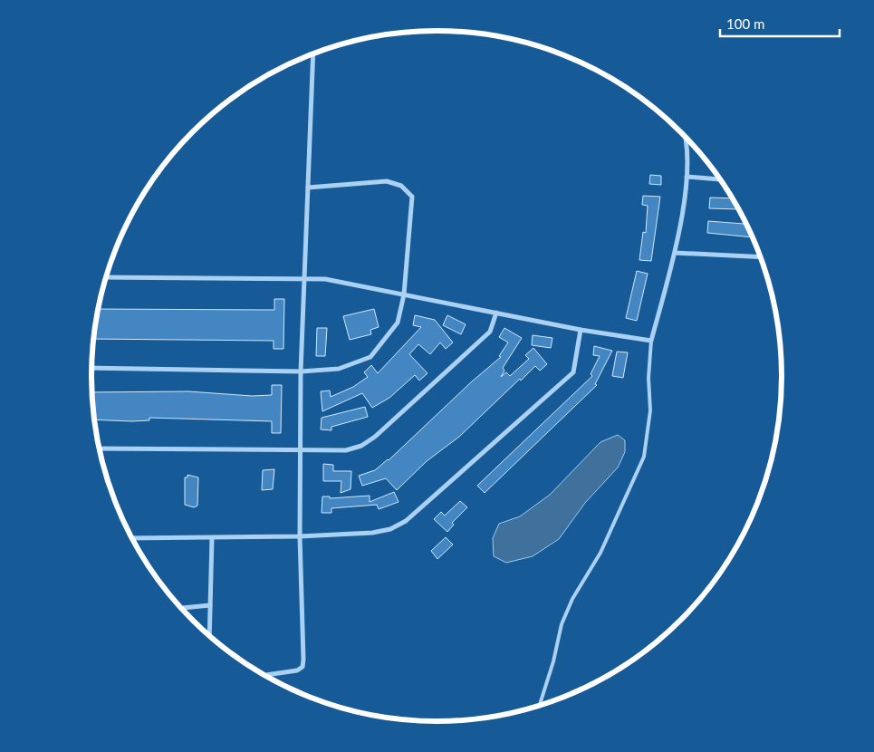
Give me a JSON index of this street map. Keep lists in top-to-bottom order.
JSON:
{
  "scale_bar": "100 m"
}
